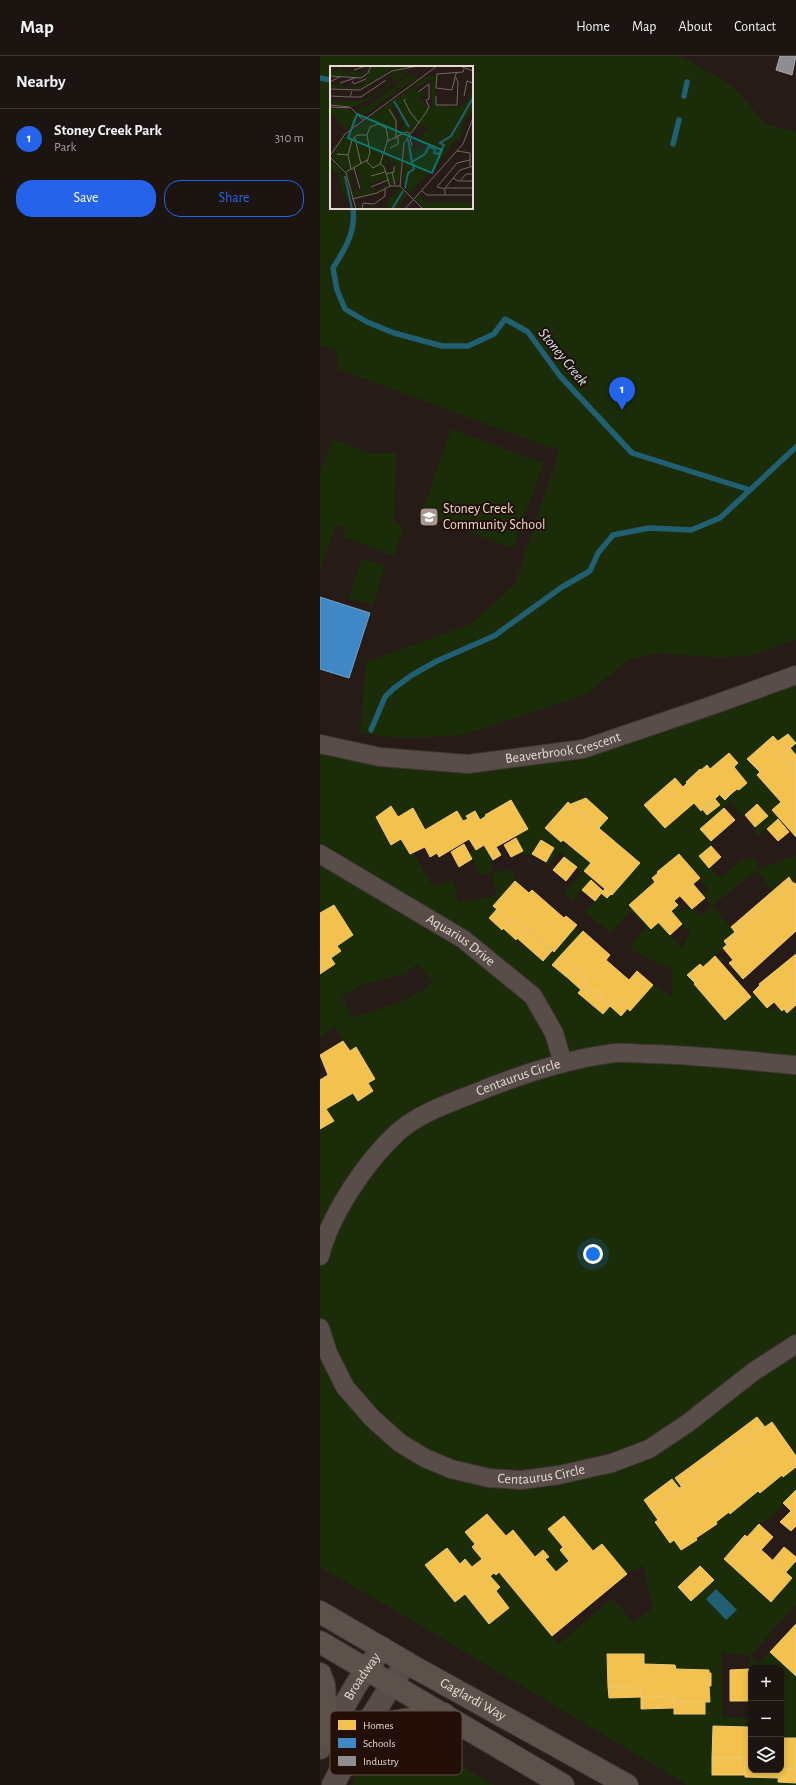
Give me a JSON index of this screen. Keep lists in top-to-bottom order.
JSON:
{
  "streets": {
    "main road": ["Gaglardi Way"],
    "street": [
      "Beaverbrook Crescent",
      "Aquarius Drive",
      "Centaurus Circle",
      "Broadway"
    ]
  },
  "crossings": [
    ["Aquarius Drive", "Centaurus Circle"],
    ["Broadway", "Gaglardi Way"]
  ],
  "water": ["Stoney Creek"],
  "places": {
    "school or university": ["Stoney Creek Community School"]
  },
  "legend": ["Homes", "Schools", "Industry"],
  "page": {
    "header": "Map",
    "nav": [
      "Home",
      "Map",
      "About",
      "Contact"
    ],
    "heading": "Nearby",
    "list": [
      {
        "mark": "1",
        "name": "Stoney Creek Park",
        "note": "Park",
        "value": "310 m"
      }
    ],
    "buttons": ["Save", "Share"],
    "pins": "1",
    "map_buttons": ["+", "−"]
  }
}
